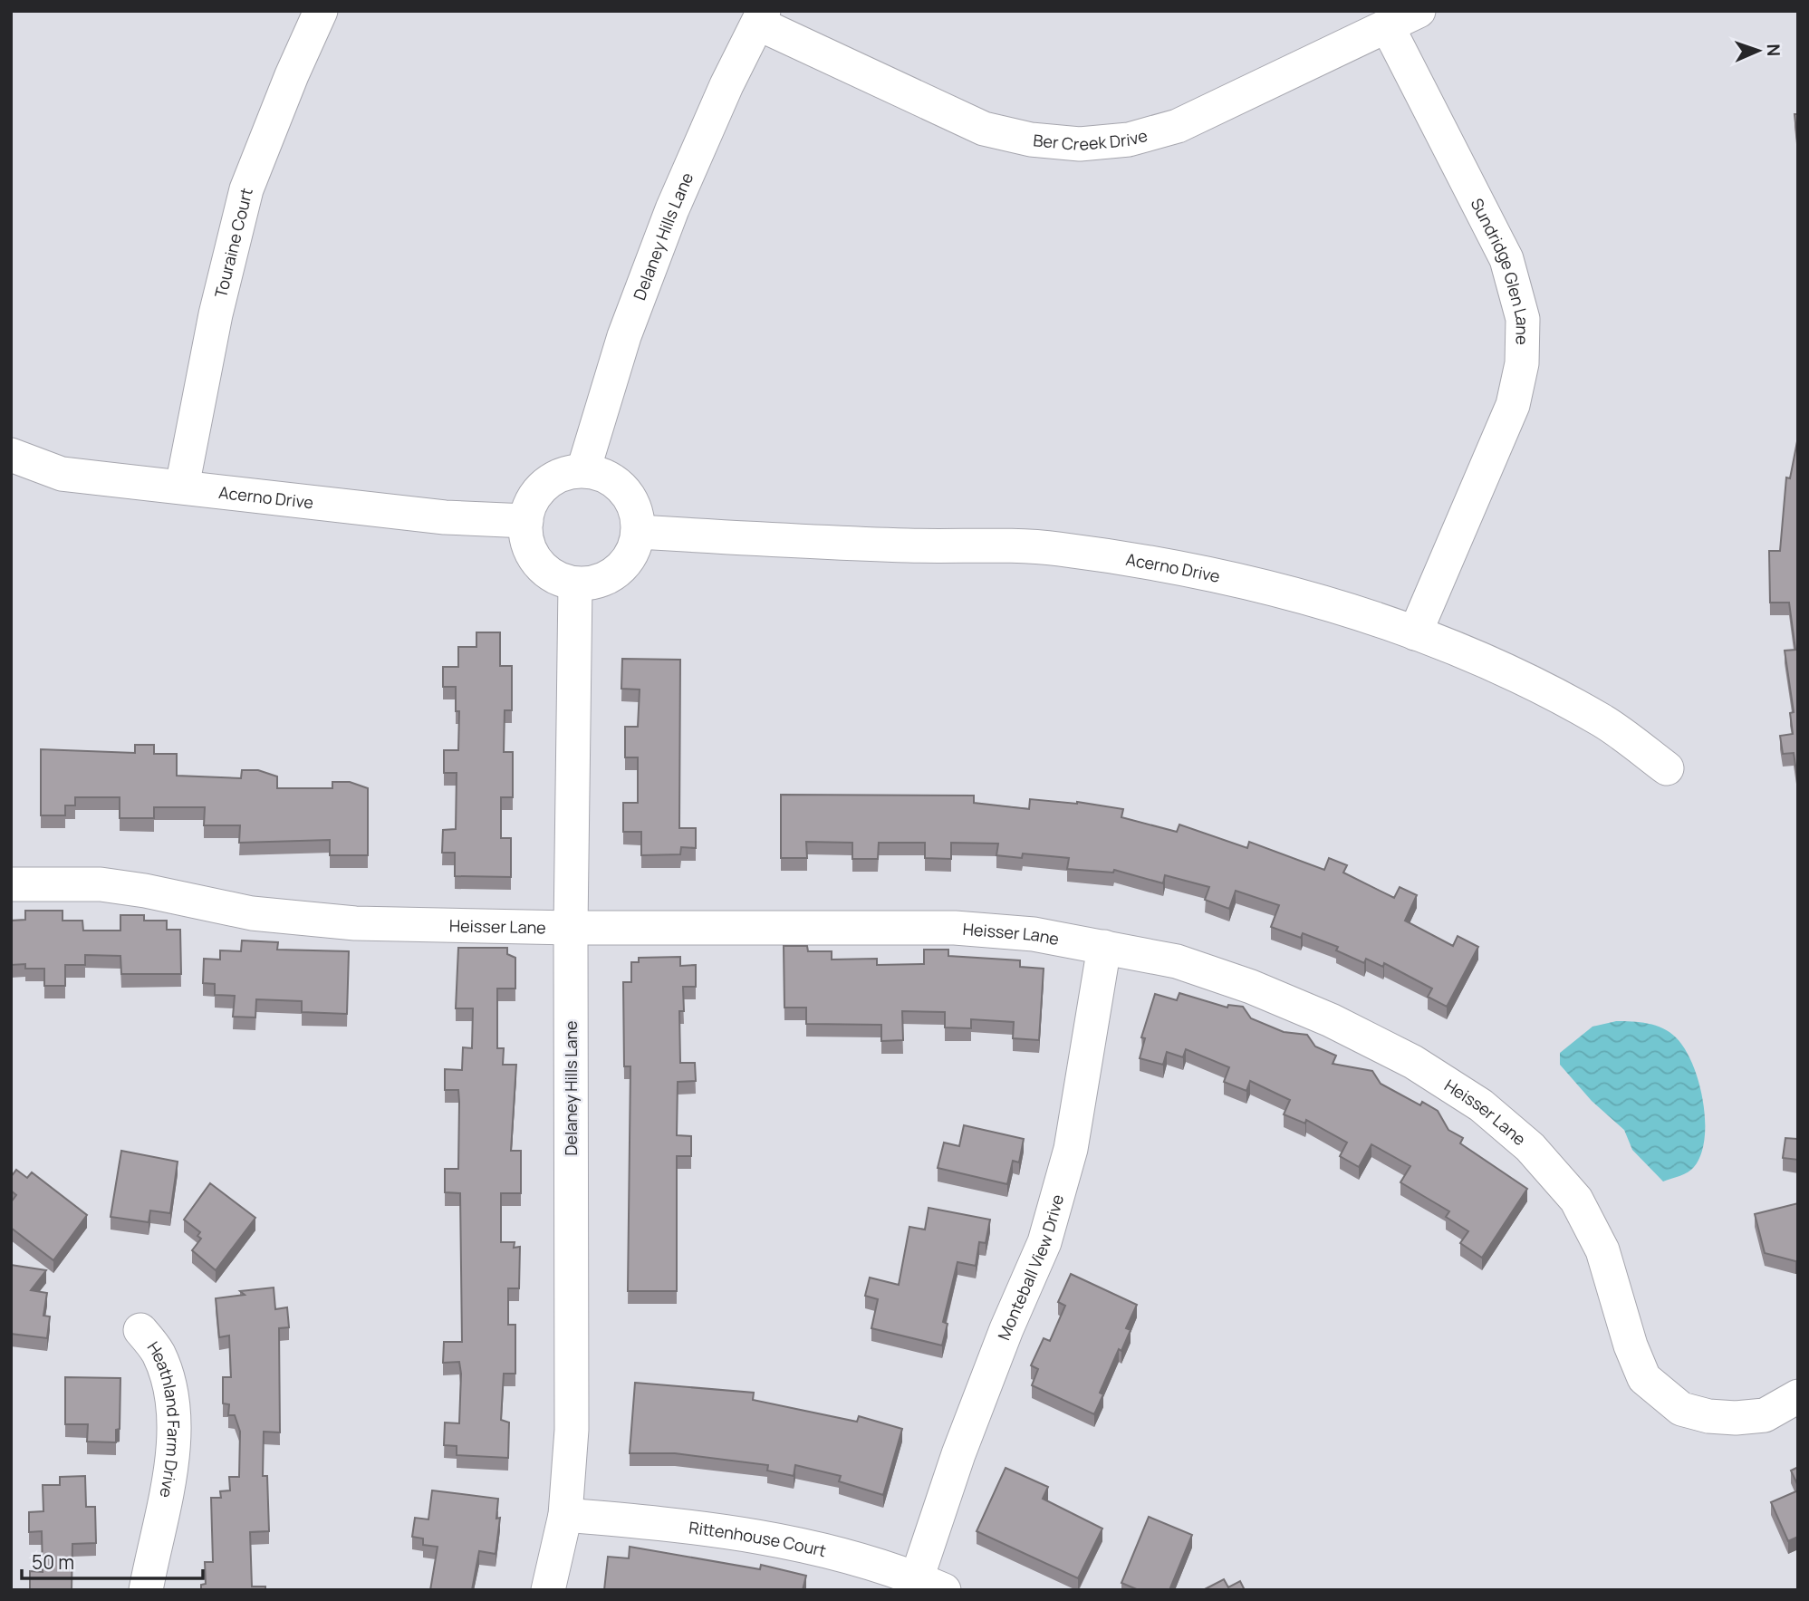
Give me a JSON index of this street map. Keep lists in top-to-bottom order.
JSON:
{
  "streets": {
    "street": [
      "Ber Creek Drive",
      "Delaney Hills Lane",
      "Touraine Court",
      "Sundridge Glen Lane",
      "Acerno Drive",
      "Heisser Lane",
      "Monteball View Drive",
      "Heathland Farm Drive",
      "Rittenhouse Court"
    ]
  },
  "crossings": [
    ["Ber Creek Drive", "Delaney Hills Lane"],
    ["Ber Creek Drive", "Sundridge Glen Lane"],
    ["Delaney Hills Lane", "Acerno Drive"],
    ["Delaney Hills Lane", "Heisser Lane"],
    ["Delaney Hills Lane", "Rittenhouse Court"],
    ["Touraine Court", "Acerno Drive"],
    ["Sundridge Glen Lane", "Acerno Drive"],
    ["Heisser Lane", "Monteball View Drive"],
    ["Monteball View Drive", "Rittenhouse Court"]
  ],
  "scale_bar": "50 m",
  "north": "right"
}
